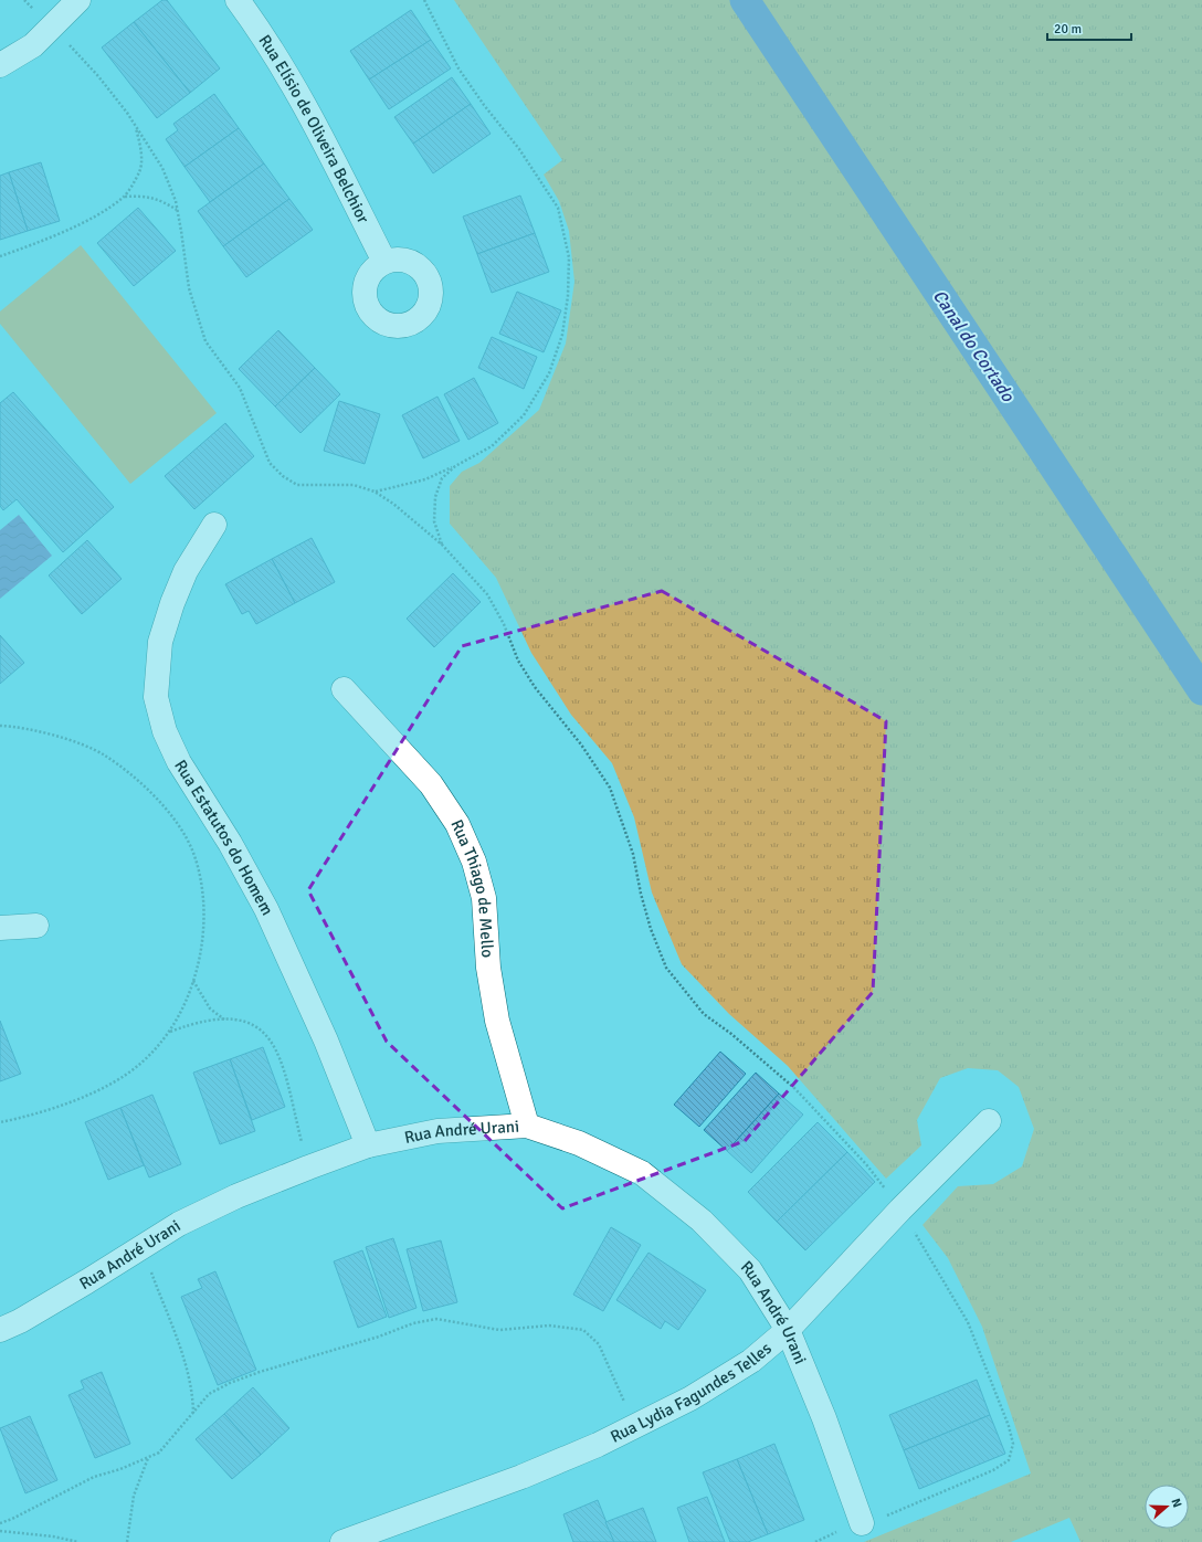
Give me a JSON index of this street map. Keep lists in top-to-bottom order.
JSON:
{
  "streets": {
    "street": [
      "Rua Elísio de Oliveira Belchior",
      "Rua Estatutos do Homem",
      "Rua Thiago de Mello",
      "Rua André Urani",
      "Rua Lydia Fagundes Telles"
    ]
  },
  "crossings": [
    ["Rua Estatutos do Homem", "Rua André Urani"],
    ["Rua Thiago de Mello", "Rua André Urani"],
    ["Rua André Urani", "Rua Lydia Fagundes Telles"]
  ],
  "water": ["Canal do Cortado"],
  "scale_bar": "20 m",
  "north": "right"
}
